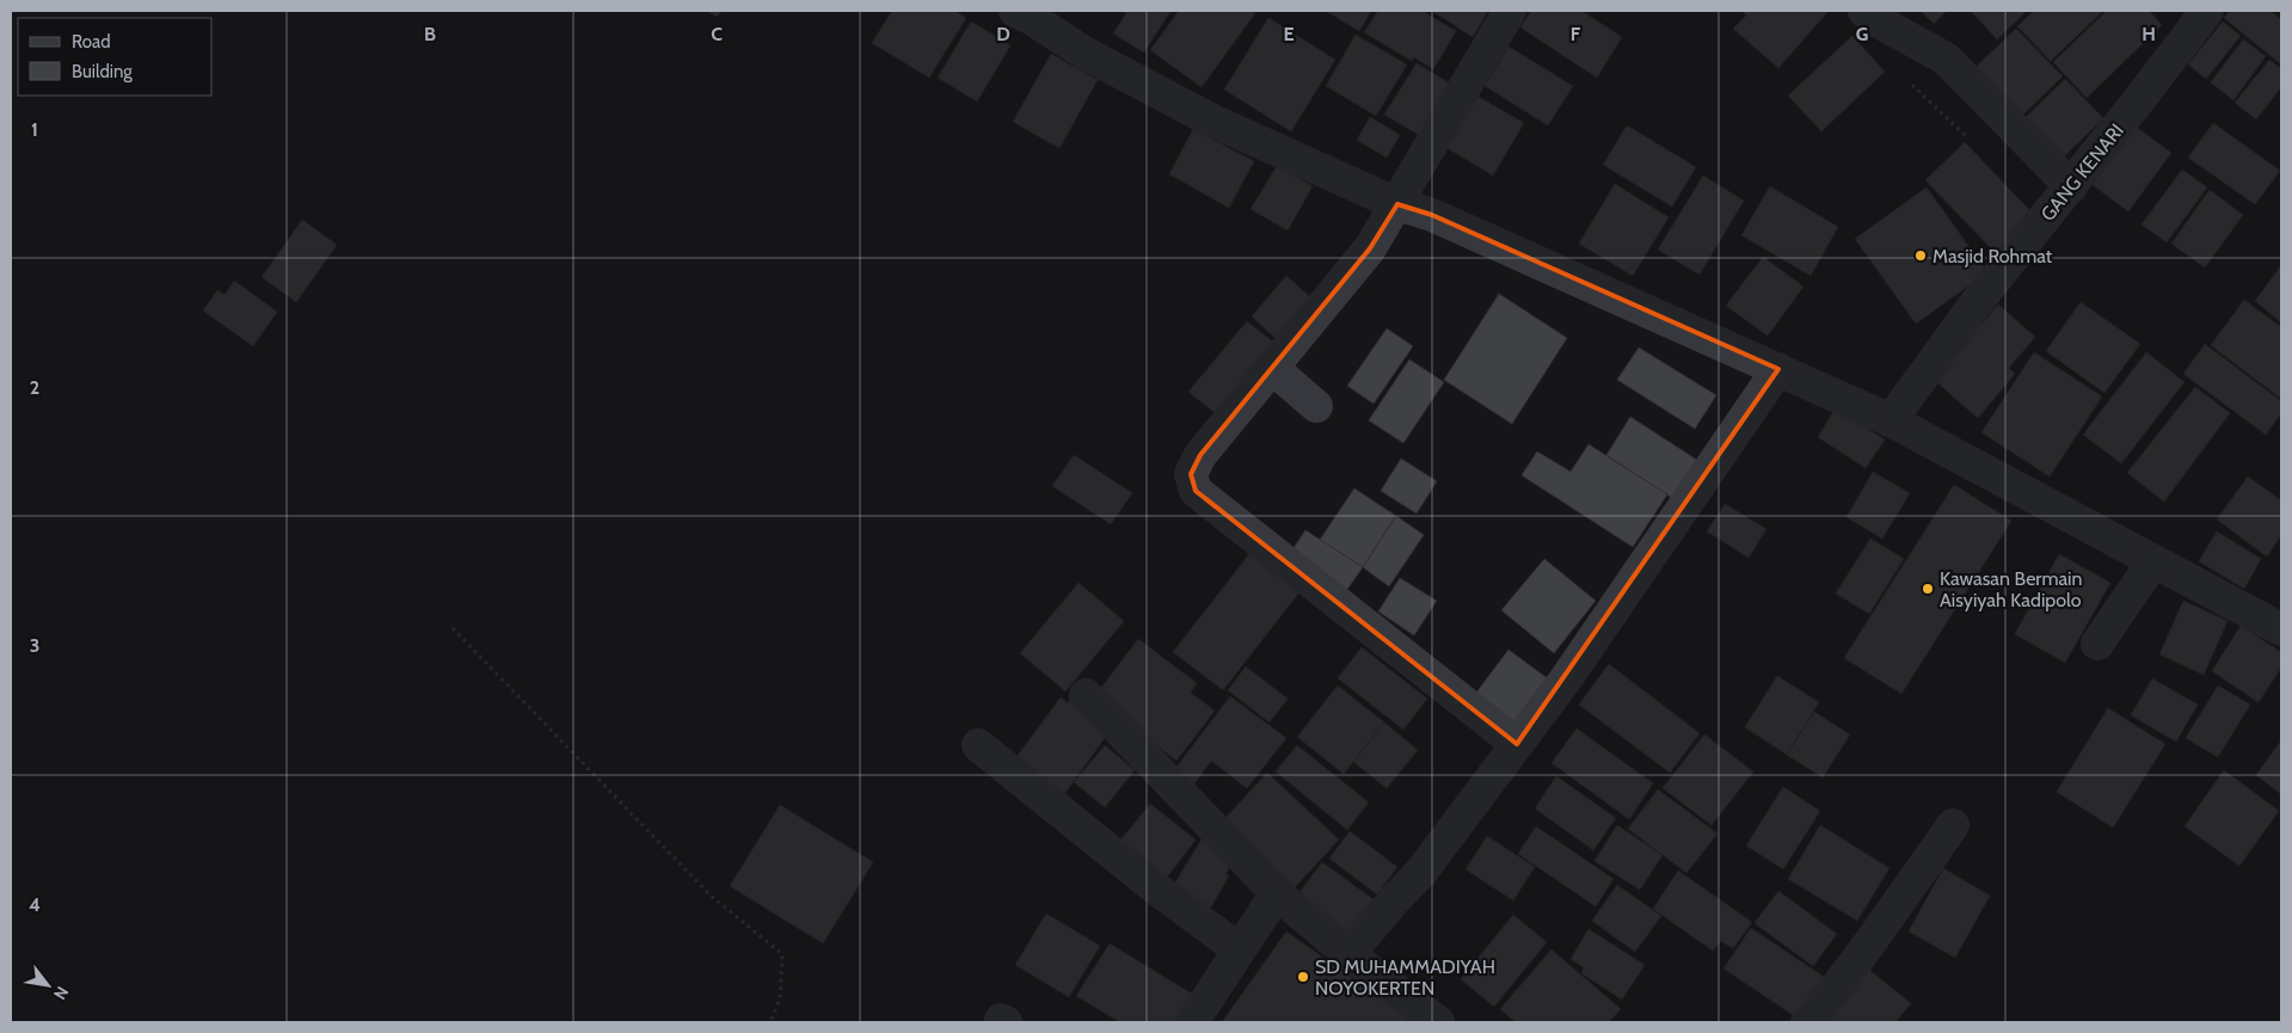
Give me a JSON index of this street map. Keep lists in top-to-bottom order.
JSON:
{
  "streets": {
    "street": ["GANG KENARI"]
  },
  "places": ["Masjid Rohmat", "Kawasan Bermain Aisyiyah Kadipolo", "SD MUHAMMADIYAH NOYOKERTEN"],
  "legend": ["Road", "Building"],
  "north": "bottom right",
  "grid": {
    "columns": [
      "B",
      "C",
      "D",
      "E",
      "F",
      "G",
      "H"
    ],
    "rows": [
      "1",
      "2",
      "3",
      "4"
    ]
  }
}
